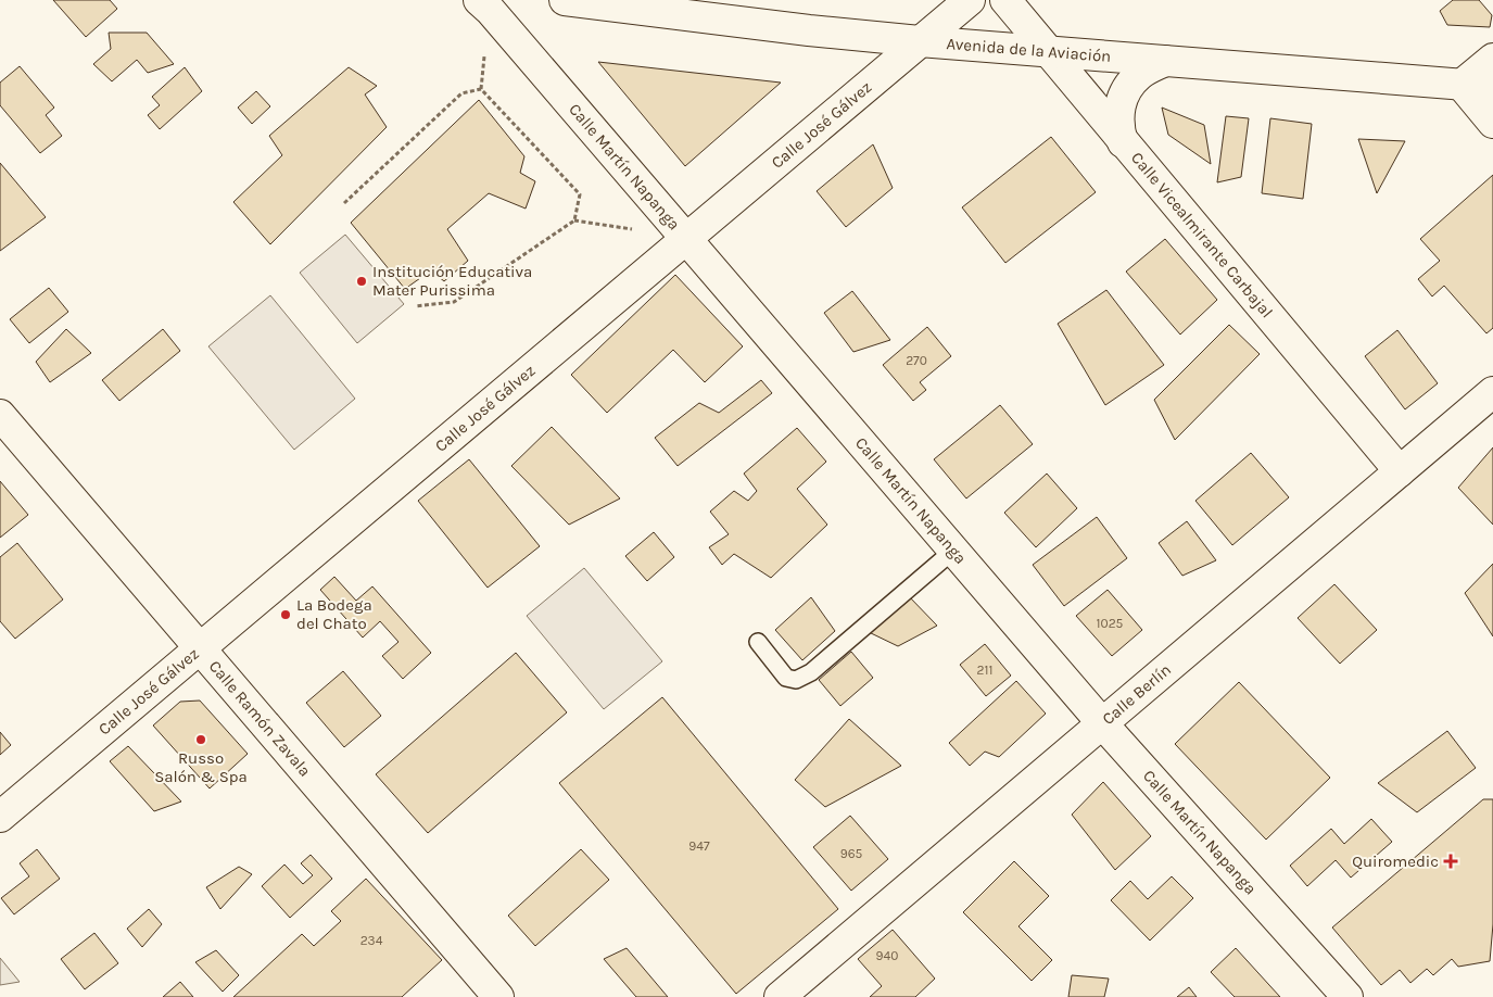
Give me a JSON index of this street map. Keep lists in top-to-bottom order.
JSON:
{
  "streets": {
    "street": [
      "Avenida de la Aviación",
      "Calle José Gálvez",
      "Calle Martín Napanga",
      "Calle Vicealmirante Carbajal",
      "Calle Berlín",
      "Calle Ramón Zavala"
    ]
  },
  "crossings": [
    ["Avenida de la Aviación", "Calle José Gálvez"],
    ["Avenida de la Aviación", "Calle Vicealmirante Carbajal"],
    ["Calle José Gálvez", "Calle Martín Napanga"],
    ["Calle José Gálvez", "Calle Ramón Zavala"],
    ["Calle Martín Napanga", "Calle Berlín"],
    ["Calle Vicealmirante Carbajal", "Calle Berlín"]
  ],
  "places": {
    "other": ["Institución Educativa Mater Purissima", "La Bodega del Chato", "Russo Salón & Spa"],
    "health": ["Quiromedic"]
  },
  "house_numbers": [
    "270",
    "1025",
    "211",
    "947",
    "965",
    "234",
    "940"
  ]
}
